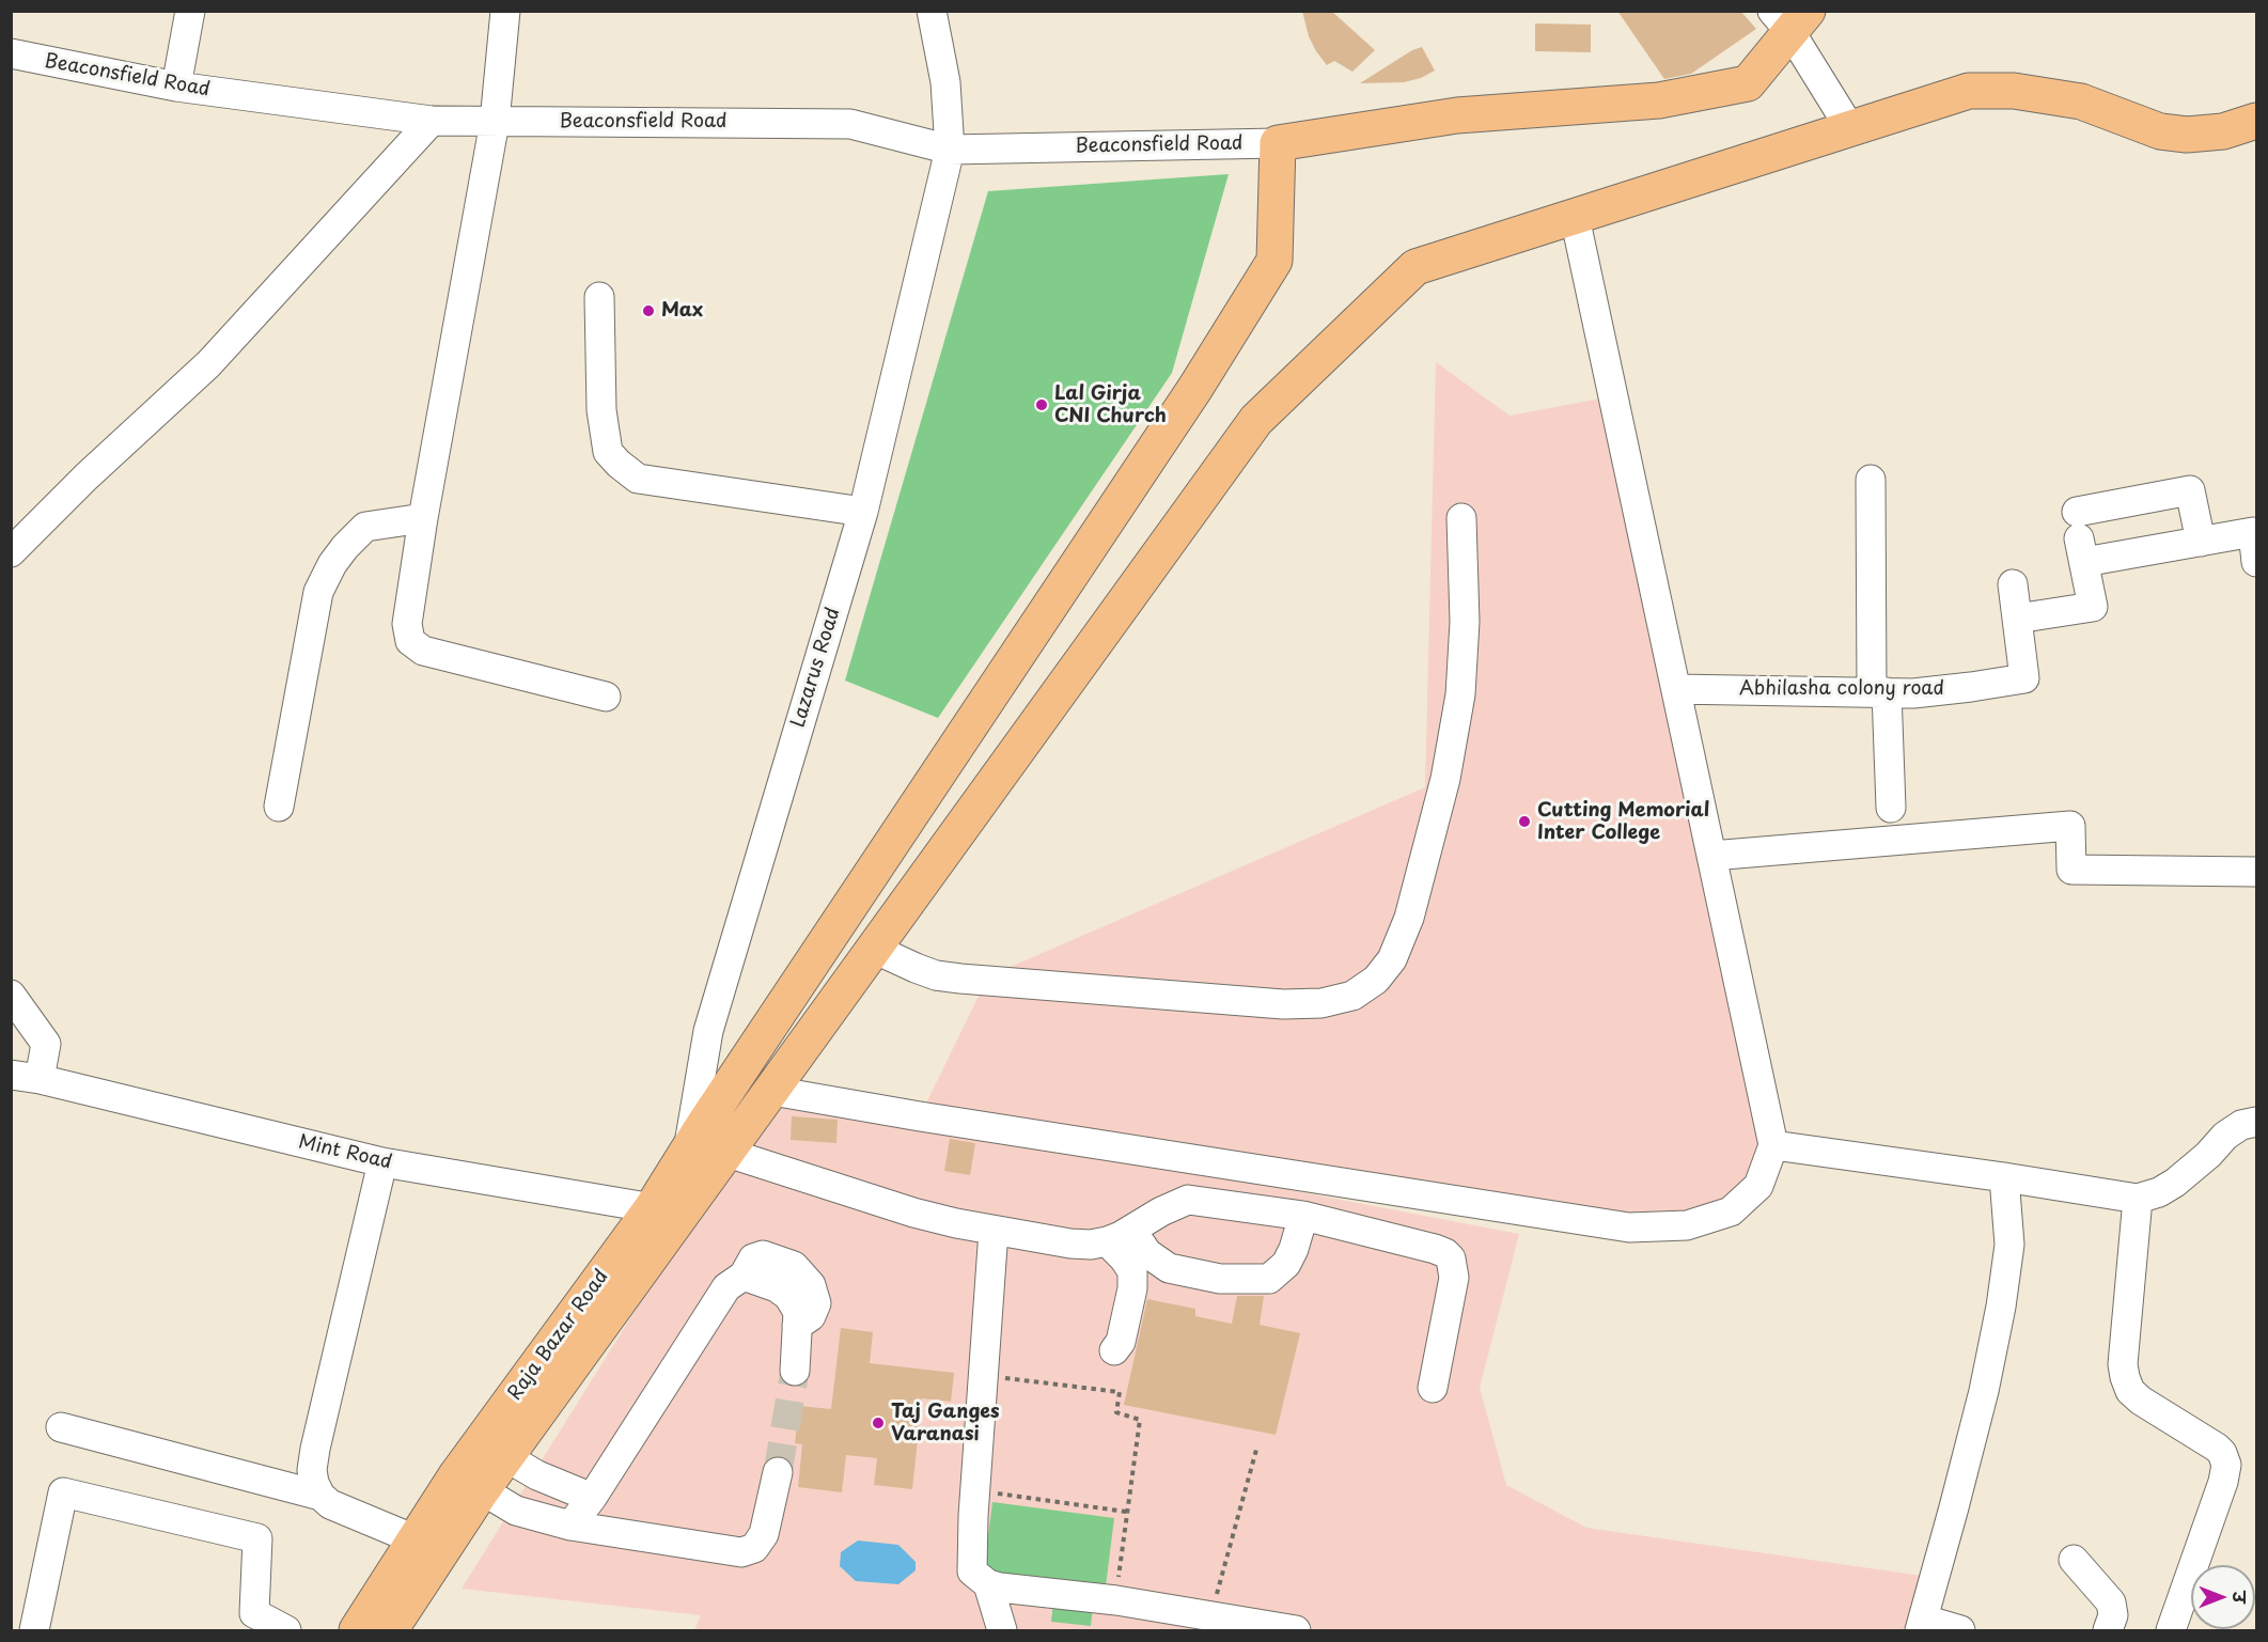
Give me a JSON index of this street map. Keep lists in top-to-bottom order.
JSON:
{
  "streets": {
    "main road": ["Raja Bazar Road"],
    "street": [
      "Beaconsfield Road",
      "Lazarus Road",
      "Abhilasha colony road",
      "Mint Road"
    ]
  },
  "crossings": [
    ["Beaconsfield Road", "Lazarus Road"],
    ["Beaconsfield Road", "Raja Bazar Road"],
    ["Lazarus Road", "Raja Bazar Road"],
    ["Mint Road", "Raja Bazar Road"]
  ],
  "places": [
    "Max",
    "Lal Girja CNI Church",
    "Cutting Memorial Inter College",
    "Taj Ganges Varanasi"
  ],
  "north": "right"
}
